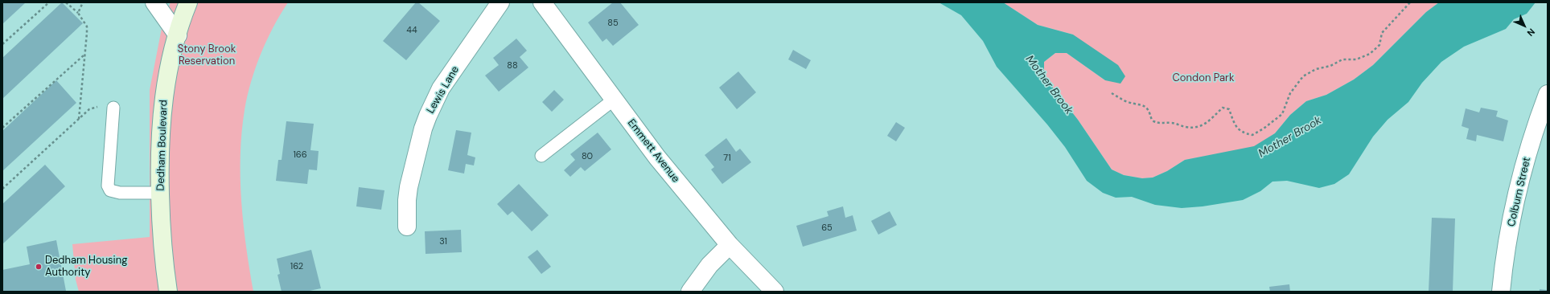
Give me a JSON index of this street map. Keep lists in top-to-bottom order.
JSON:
{
  "streets": {
    "main road": ["Dedham Boulevard"],
    "street": ["Lewis Lane", "Emmett Avenue", "Colburn Street"]
  },
  "water": ["Mother Brook"],
  "parks": ["Stony Brook Reservation", "Condon Park"],
  "places": ["Dedham Housing Authority"],
  "house_numbers": [
    "85",
    "44",
    "88",
    "166",
    "80",
    "71",
    "65",
    "31",
    "162"
  ],
  "north": "bottom right"
}
